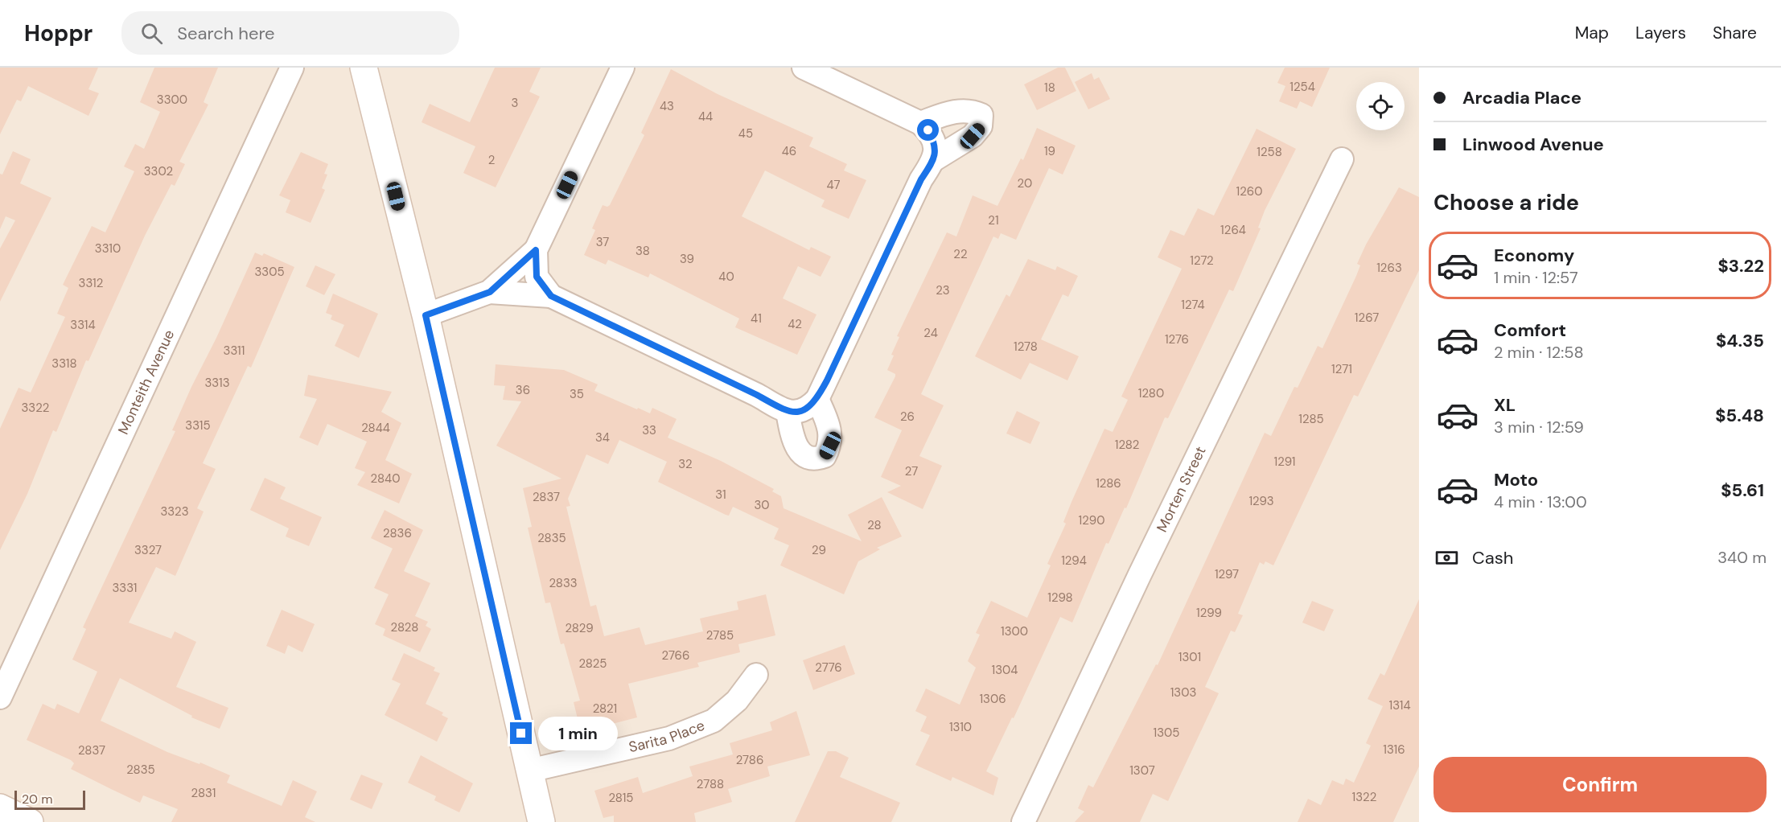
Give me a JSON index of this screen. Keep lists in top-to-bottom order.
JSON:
{
  "streets": {
    "street": ["Monteith Avenue", "Morten Street", "Sarita Place"]
  },
  "house_numbers": [
    "1254",
    "18",
    "3300",
    "3",
    "43",
    "44",
    "45",
    "46",
    "19",
    "1258",
    "2",
    "3302",
    "20",
    "47",
    "1260",
    "21",
    "1264",
    "37",
    "3310",
    "38",
    "22",
    "39",
    "1272",
    "1263",
    "3305",
    "40",
    "3312",
    "23",
    "1274",
    "1267",
    "41",
    "42",
    "3314",
    "24",
    "1276",
    "1278",
    "3311",
    "3318",
    "1271",
    "3313",
    "36",
    "1280",
    "35",
    "3322",
    "26",
    "1285",
    "3315",
    "2844",
    "33",
    "34",
    "1282",
    "1291",
    "32",
    "27",
    "2840",
    "1286",
    "31",
    "2837",
    "1293",
    "30",
    "3323",
    "1290",
    "28",
    "2836",
    "2835",
    "3327",
    "29",
    "1294",
    "1297",
    "2833",
    "3331",
    "1298",
    "1299",
    "2828",
    "2829",
    "1300",
    "2785",
    "2766",
    "1301",
    "2825",
    "2776",
    "1304",
    "1303",
    "1306",
    "1314",
    "2821",
    "1310",
    "1305",
    "1316",
    "2837",
    "2786",
    "2835",
    "1307",
    "2788",
    "2831",
    "1322",
    "2815"
  ],
  "scale_bar": "20 m",
  "page": {
    "header": "Hoppr",
    "search": "Search here",
    "nav": ["Map", "Layers", "Share"],
    "banner": ["Arcadia Place", "Linwood Avenue"],
    "heading": "Choose a ride",
    "list": [
      {
        "name": "Economy",
        "note": "1 min · 12:57",
        "value": "$3.22"
      },
      {
        "name": "Comfort",
        "note": "2 min · 12:58",
        "value": "$4.35"
      },
      {
        "name": "XL",
        "note": "3 min · 12:59",
        "value": "$5.48"
      },
      {
        "name": "Moto",
        "note": "4 min · 13:00",
        "value": "$5.61"
      }
    ],
    "pay": ["Cash", "340 m"],
    "bubble": "1 min",
    "buttons": "Confirm",
    "scale": "20 m"
  }
}
